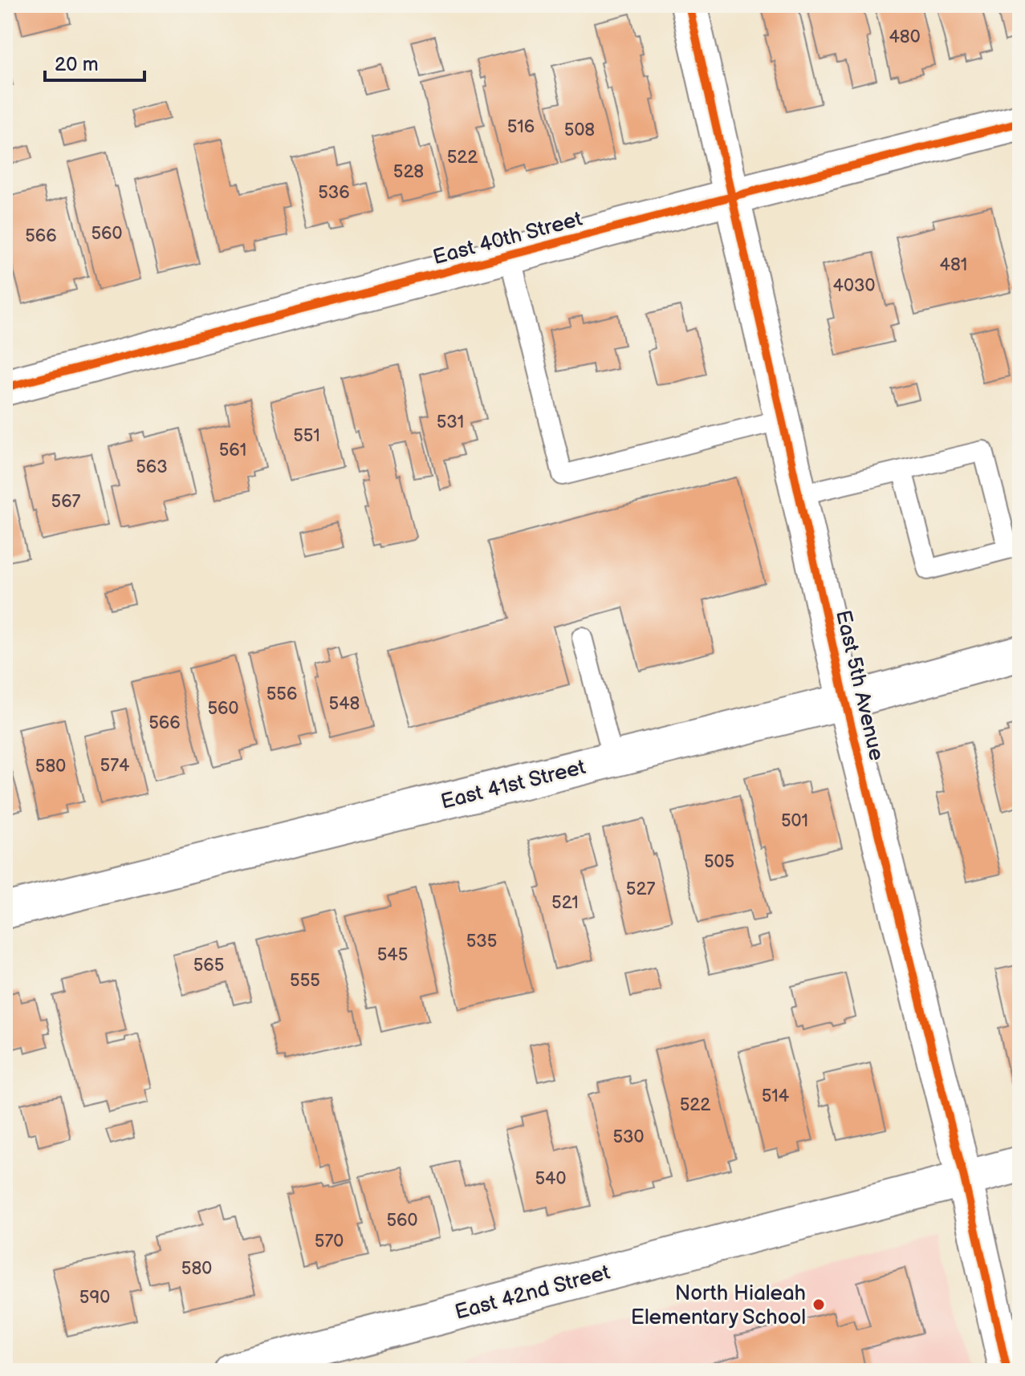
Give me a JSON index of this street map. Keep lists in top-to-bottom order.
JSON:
{
  "streets": {
    "street": [
      "East 40th Street",
      "East 5th Avenue",
      "East 41st Street",
      "East 42nd Street"
    ]
  },
  "crossings": [
    ["East 40th Street", "East 5th Avenue"],
    ["East 5th Avenue", "East 41st Street"],
    ["East 5th Avenue", "East 42nd Street"]
  ],
  "places": ["North Hialeah Elementary School"],
  "house_numbers": [
    "480",
    "516",
    "508",
    "522",
    "528",
    "536",
    "560",
    "566",
    "481",
    "4030",
    "531",
    "551",
    "561",
    "563",
    "567",
    "556",
    "548",
    "560",
    "566",
    "574",
    "580",
    "501",
    "505",
    "527",
    "521",
    "535",
    "545",
    "565",
    "555",
    "514",
    "522",
    "530",
    "540",
    "560",
    "570",
    "580",
    "590"
  ],
  "scale_bar": "20 m"
}
